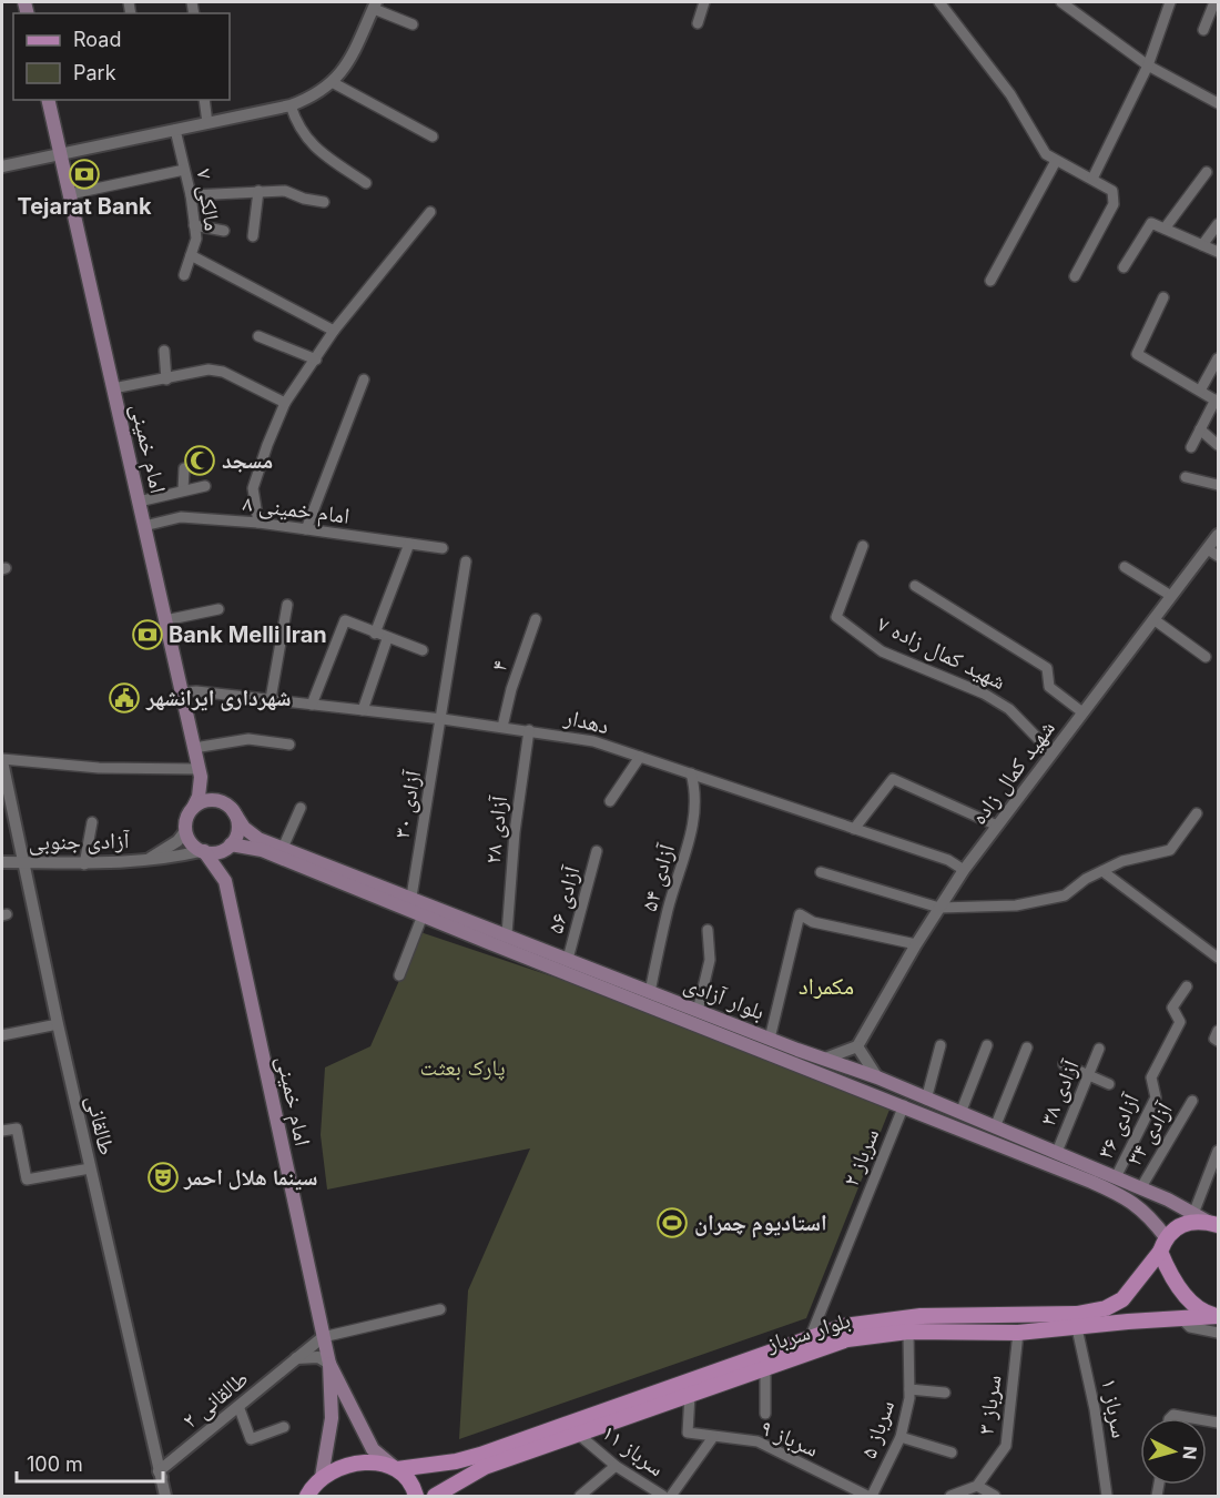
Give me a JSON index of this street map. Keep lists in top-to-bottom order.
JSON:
{
  "streets": {
    "main road": ["امام خمینی", "بلوار آزادی", "بلوار سرباز"],
    "street": [
      "مالکی ۷",
      "امام خمینی ۸",
      "شهید کمال زاده ۷",
      "۴",
      "دهدار",
      "شهید کمال زاده",
      "آزادی ۳۰",
      "آزادی ۲۸",
      "آزادی جنوبی",
      "آزادی ۵۴",
      "آزادی ۵۶",
      "آزادی ۳۸",
      "طالقانی",
      "آزادی ۳۶",
      "آزادی ۳۴",
      "سرباز ۲",
      "طالقانی ۲",
      "سرباز ۳",
      "سرباز ۱",
      "سرباز ۵",
      "سرباز ۹",
      "سرباز ۱۱"
    ]
  },
  "crossings": [
    ["امام خمینی", "امام خمینی ۸"],
    ["امام خمینی", "دهدار"],
    ["امام خمینی", "آزادی جنوبی"],
    ["امام خمینی", "بلوار آزادی"],
    ["امام خمینی", "طالقانی ۲"],
    ["شهید کمال زاده ۷", "شهید کمال زاده"],
    ["۴", "دهدار"],
    ["دهدار", "شهید کمال زاده"],
    ["دهدار", "آزادی ۳۰"],
    ["دهدار", "آزادی ۲۸"],
    ["دهدار", "آزادی ۵۴"],
    ["آزادی ۳۰", "بلوار آزادی"],
    ["آزادی ۲۸", "بلوار آزادی"],
    ["آزادی جنوبی", "بلوار آزادی"],
    ["آزادی جنوبی", "طالقانی"],
    ["آزادی ۵۴", "بلوار آزادی"],
    ["آزادی ۵۶", "بلوار آزادی"],
    ["بلوار آزادی", "آزادی ۳۸"],
    ["بلوار آزادی", "آزادی ۳۶"],
    ["بلوار آزادی", "آزادی ۳۴"],
    ["بلوار آزادی", "سرباز ۲"],
    ["بلوار آزادی", "بلوار سرباز"],
    ["طالقانی", "طالقانی ۲"],
    ["سرباز ۲", "بلوار سرباز"],
    ["بلوار سرباز", "سرباز ۳"],
    ["بلوار سرباز", "سرباز ۱"],
    ["بلوار سرباز", "سرباز ۵"],
    ["بلوار سرباز", "سرباز ۹"],
    ["بلوار سرباز", "سرباز ۱۱"],
    ["سرباز ۵", "سرباز ۹"]
  ],
  "districts": ["مکمراد"],
  "parks": ["پارک بعثت"],
  "places": {
    "bank": ["Tejarat Bank", "Bank Melli Iran"],
    "mosque": ["مسجد"],
    "public building": ["شهرداری ایرانشهر"],
    "theatre": ["سینما هلال احمر"],
    "sports": ["استادیوم چمران"]
  },
  "legend": ["Road", "Park"],
  "scale_bar": "100 m",
  "north": "right"
}
